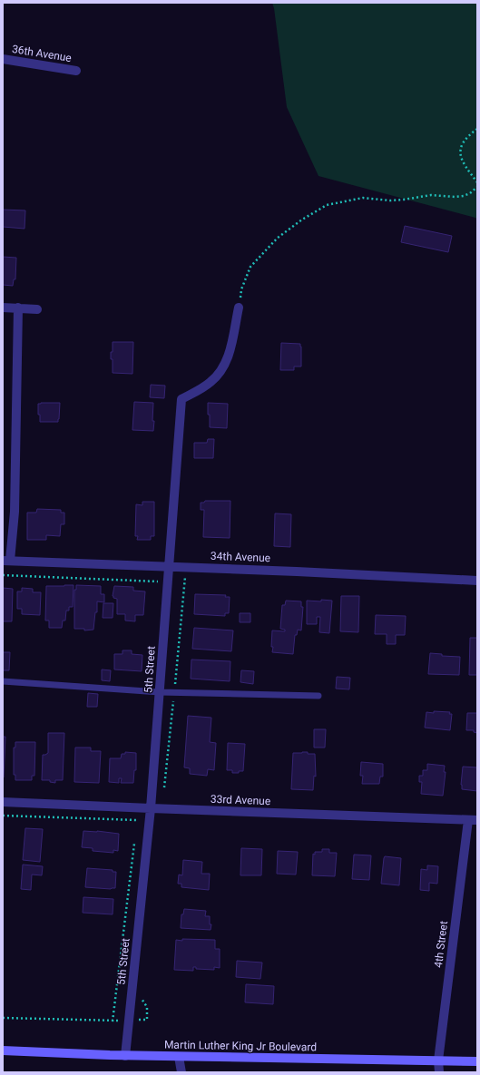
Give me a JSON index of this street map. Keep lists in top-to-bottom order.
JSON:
{
  "streets": {
    "main road": ["Martin Luther King Jr Boulevard"],
    "street": [
      "36th Avenue",
      "34th Avenue",
      "5th Street",
      "33rd Avenue",
      "4th Street"
    ]
  },
  "crossings": [
    ["34th Avenue", "5th Street"],
    ["5th Street", "33rd Avenue"],
    ["5th Street", "Martin Luther King Jr Boulevard"],
    ["33rd Avenue", "4th Street"],
    ["4th Street", "Martin Luther King Jr Boulevard"]
  ]
}
